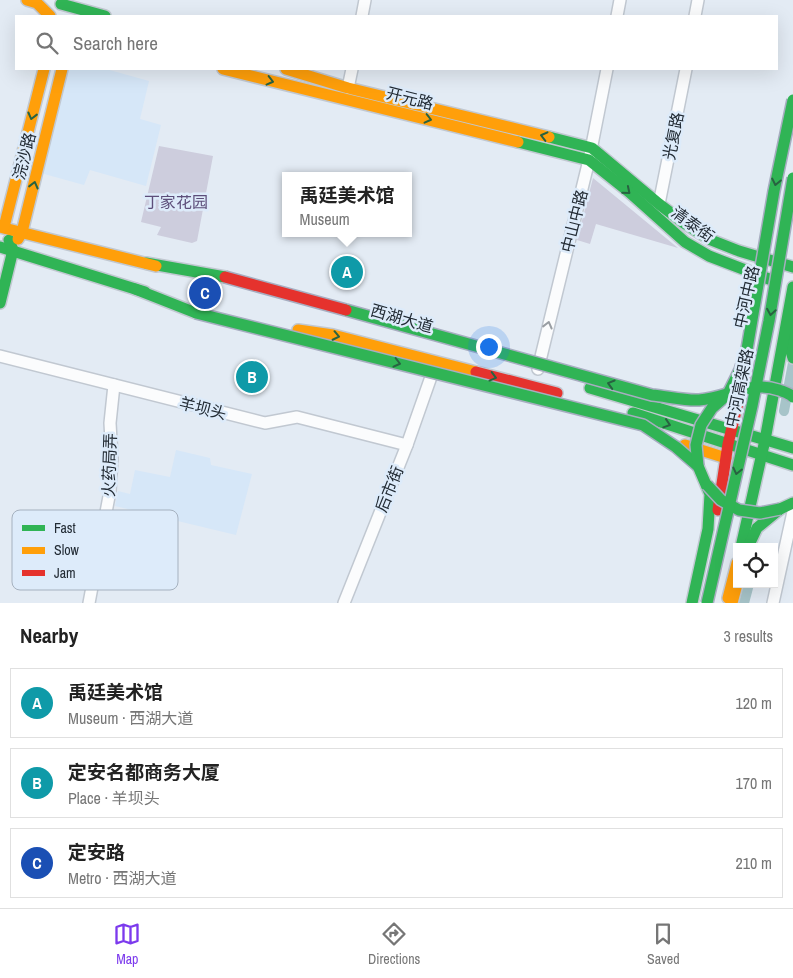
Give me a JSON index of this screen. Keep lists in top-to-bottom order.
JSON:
{
  "streets": {
    "main road": [
      "开元路",
      "浣沙路",
      "清泰街",
      "中河中路",
      "西湖大道",
      "中河高架路"
    ],
    "street": [
      "光复路",
      "中山中路",
      "羊坝头",
      "火药局弄",
      "后市街"
    ]
  },
  "crossings": [
    ["开元路", "中山中路"],
    ["开元路", "清泰街"],
    ["光复路", "清泰街"],
    ["浣沙路", "西湖大道"],
    ["中山中路", "清泰街"],
    ["中山中路", "西湖大道"],
    ["清泰街", "中河中路"],
    ["中河中路", "西湖大道"],
    ["羊坝头", "火药局弄"],
    ["羊坝头", "后市街"]
  ],
  "one_way": ["中山中路"],
  "parks": ["丁家花园"],
  "legend": ["Fast", "Slow", "Jam"],
  "page": {
    "search": "Search here",
    "popup": ["禹廷美术馆", "Museum"],
    "pins": ["A", "C", "B"],
    "heading": ["Nearby", "3 results"],
    "list": [
      {
        "mark": "A",
        "name": "禹廷美术馆",
        "note": "Museum · 西湖大道",
        "value": "120 m"
      },
      {
        "mark": "B",
        "name": "定安名都商务大厦",
        "note": "Place · 羊坝头",
        "value": "170 m"
      },
      {
        "mark": "C",
        "name": "定安路",
        "note": "Metro · 西湖大道",
        "value": "210 m"
      }
    ],
    "nav": ["Map", "Directions", "Saved"]
  }
}
